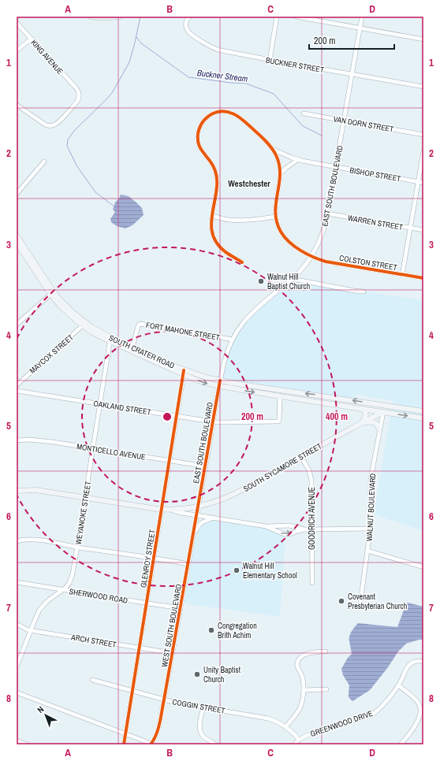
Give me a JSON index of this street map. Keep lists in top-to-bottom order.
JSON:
{
  "streets": {
    "main road": ["SOUTH CRATER ROAD", "SOUTH SYCAMORE STREET"],
    "street": [
      "KING AVENUE",
      "BUCKNER STREET",
      "VAN DORN STREET",
      "BISHOP STREET",
      "EAST SOUTH BOULEVARD",
      "WARREN STREET",
      "COLSTON STREET",
      "FORT MAHONE STREET",
      "MAYCOX STREET",
      "OAKLAND STREET",
      "MONTICELLO AVENUE",
      "WALNUT BOULEVARD",
      "WEYANOKE STREET",
      "GOODRICH AVENUE",
      "GLENROY STREET",
      "SHERWOOD ROAD",
      "WEST SOUTH BOULEVARD",
      "ARCH STREET",
      "COGGIN STREET",
      "GREENWOOD DRIVE"
    ]
  },
  "crossings": [
    ["BUCKNER STREET", "EAST SOUTH BOULEVARD"],
    ["VAN DORN STREET", "EAST SOUTH BOULEVARD"],
    ["BISHOP STREET", "EAST SOUTH BOULEVARD"],
    ["EAST SOUTH BOULEVARD", "WARREN STREET"],
    ["EAST SOUTH BOULEVARD", "COLSTON STREET"],
    ["EAST SOUTH BOULEVARD", "FORT MAHONE STREET"],
    ["EAST SOUTH BOULEVARD", "SOUTH CRATER ROAD"],
    ["EAST SOUTH BOULEVARD", "OAKLAND STREET"],
    ["EAST SOUTH BOULEVARD", "MONTICELLO AVENUE"],
    ["EAST SOUTH BOULEVARD", "SOUTH SYCAMORE STREET"],
    ["EAST SOUTH BOULEVARD", "WEST SOUTH BOULEVARD"],
    ["FORT MAHONE STREET", "SOUTH CRATER ROAD"],
    ["SOUTH CRATER ROAD", "MAYCOX STREET"],
    ["SOUTH CRATER ROAD", "OAKLAND STREET"],
    ["SOUTH CRATER ROAD", "SOUTH SYCAMORE STREET"],
    ["SOUTH CRATER ROAD", "WALNUT BOULEVARD"],
    ["SOUTH CRATER ROAD", "WEYANOKE STREET"],
    ["SOUTH CRATER ROAD", "GLENROY STREET"],
    ["OAKLAND STREET", "WEYANOKE STREET"],
    ["OAKLAND STREET", "GLENROY STREET"],
    ["MONTICELLO AVENUE", "WEYANOKE STREET"],
    ["MONTICELLO AVENUE", "GLENROY STREET"],
    ["SOUTH SYCAMORE STREET", "WALNUT BOULEVARD"],
    ["SOUTH SYCAMORE STREET", "WEYANOKE STREET"],
    ["SOUTH SYCAMORE STREET", "GOODRICH AVENUE"],
    ["SOUTH SYCAMORE STREET", "GLENROY STREET"],
    ["SOUTH SYCAMORE STREET", "WEST SOUTH BOULEVARD"],
    ["WEYANOKE STREET", "SHERWOOD ROAD"],
    ["WEYANOKE STREET", "ARCH STREET"],
    ["GLENROY STREET", "SHERWOOD ROAD"],
    ["GLENROY STREET", "ARCH STREET"],
    ["GLENROY STREET", "COGGIN STREET"],
    ["SHERWOOD ROAD", "WEST SOUTH BOULEVARD"],
    ["WEST SOUTH BOULEVARD", "ARCH STREET"],
    ["WEST SOUTH BOULEVARD", "COGGIN STREET"],
    ["COGGIN STREET", "GREENWOOD DRIVE"]
  ],
  "districts": ["Westchester"],
  "water": ["Buckner Stream"],
  "places": [
    "Walnut Hill Baptist Church",
    "Walnut Hill Elementary School",
    "Covenant Presbyterian Church",
    "Congregation Brith Achim",
    "Unity Baptist Church"
  ],
  "scale_bar": "200 m",
  "north": "top left",
  "grid": {
    "columns": [
      "A",
      "B",
      "C",
      "D"
    ],
    "rows": [
      "1",
      "2",
      "3",
      "4",
      "5",
      "6",
      "7",
      "8"
    ]
  },
  "rings": ["200 m", "400 m"]
}
